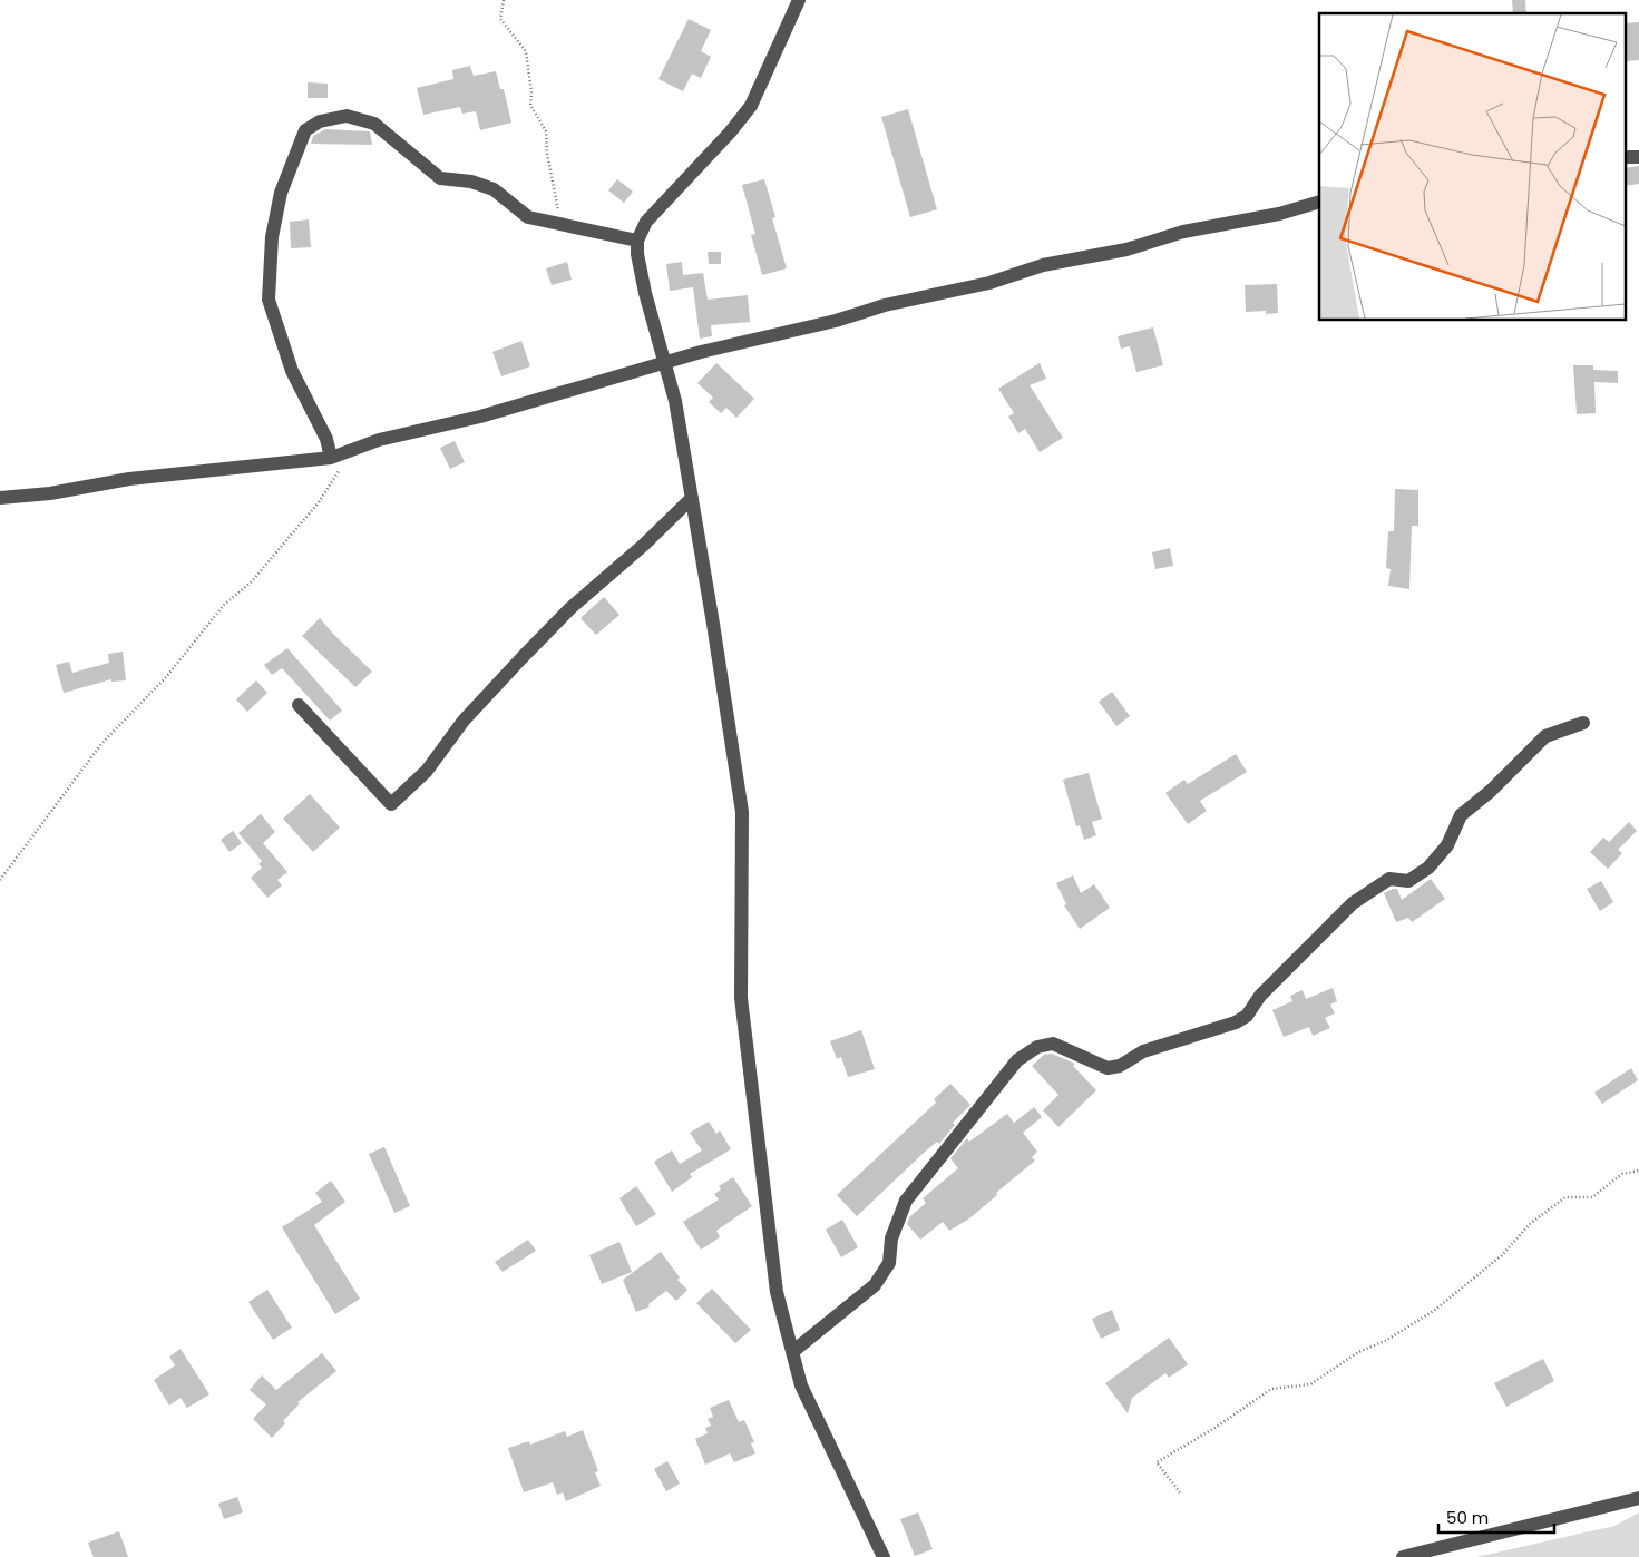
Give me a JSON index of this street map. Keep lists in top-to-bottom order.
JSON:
{
  "scale_bar": "50 m"
}
